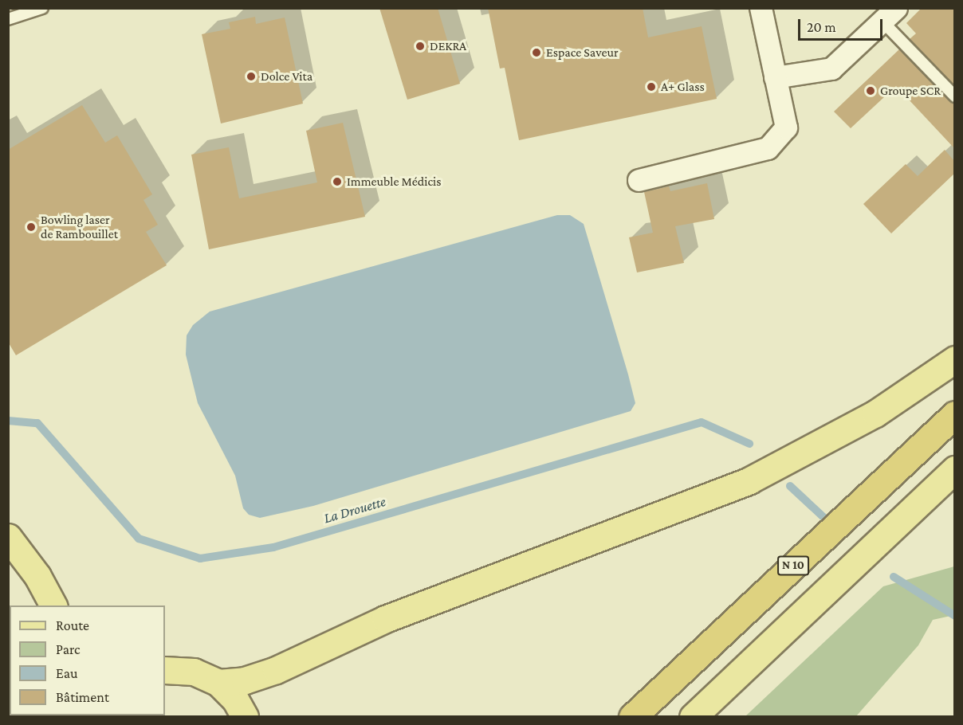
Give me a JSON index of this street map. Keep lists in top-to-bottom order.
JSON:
{
  "streets": {
    "highway": ["N 10"]
  },
  "water": ["La Drouette"],
  "places": [
    "DEKRA",
    "Espace Saveur",
    "Dolce Vita",
    "A+ Glass",
    "Groupe SCR",
    "Immeuble Médicis",
    "Bowling laser de Rambouillet"
  ],
  "legend": [
    "Route",
    "Parc",
    "Eau",
    "Bâtiment"
  ],
  "scale_bar": "20 m"
}
